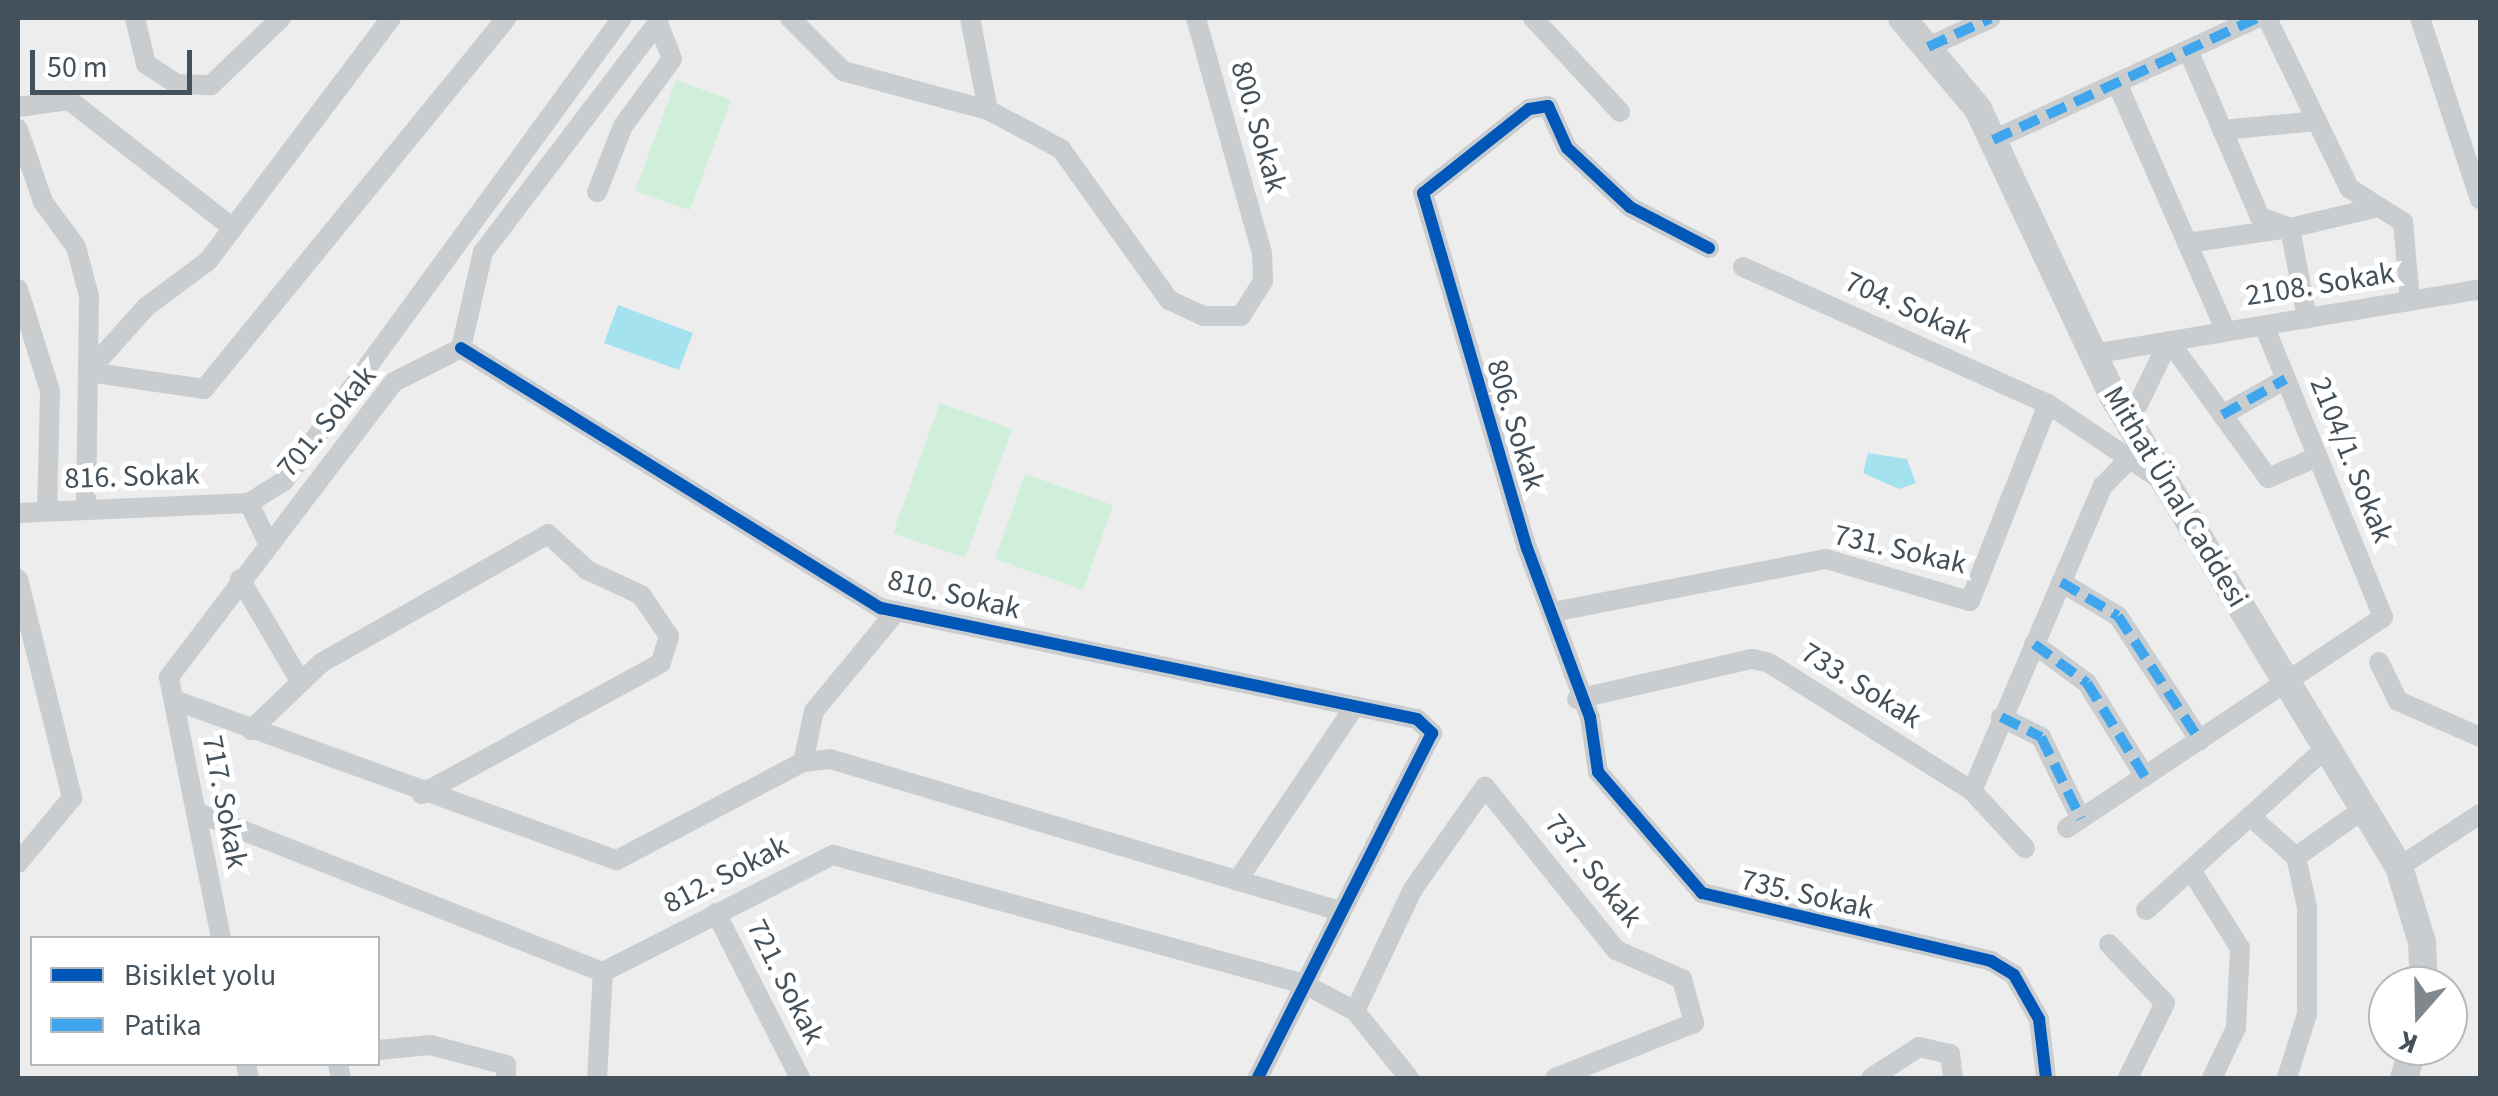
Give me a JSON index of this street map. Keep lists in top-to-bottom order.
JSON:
{
  "streets": {
    "main road": ["Mithat Ünal Caddesi"],
    "street": [
      "800. Sokak",
      "2108. Sokak",
      "704. Sokak",
      "701. Sokak",
      "806. Sokak",
      "2104/1. Sokak",
      "816. Sokak",
      "731. Sokak",
      "810. Sokak",
      "733. Sokak",
      "717. Sokak",
      "737. Sokak",
      "812. Sokak",
      "735. Sokak",
      "721. Sokak"
    ]
  },
  "crossings": [
    ["2108. Sokak", "2104/1. Sokak"],
    ["2108. Sokak", "Mithat Ünal Caddesi"],
    ["704. Sokak", "Mithat Ünal Caddesi"],
    ["704. Sokak", "731. Sokak"],
    ["701. Sokak", "816. Sokak"],
    ["701. Sokak", "810. Sokak"],
    ["701. Sokak", "717. Sokak"],
    ["806. Sokak", "731. Sokak"],
    ["806. Sokak", "733. Sokak"],
    ["806. Sokak", "735. Sokak"],
    ["2104/1. Sokak", "Mithat Ünal Caddesi"],
    ["733. Sokak", "735. Sokak"],
    ["737. Sokak", "812. Sokak"],
    ["812. Sokak", "721. Sokak"]
  ],
  "legend": ["Bisiklet yolu", "Patika"],
  "scale_bar": "50 m",
  "north": "bottom"
}
